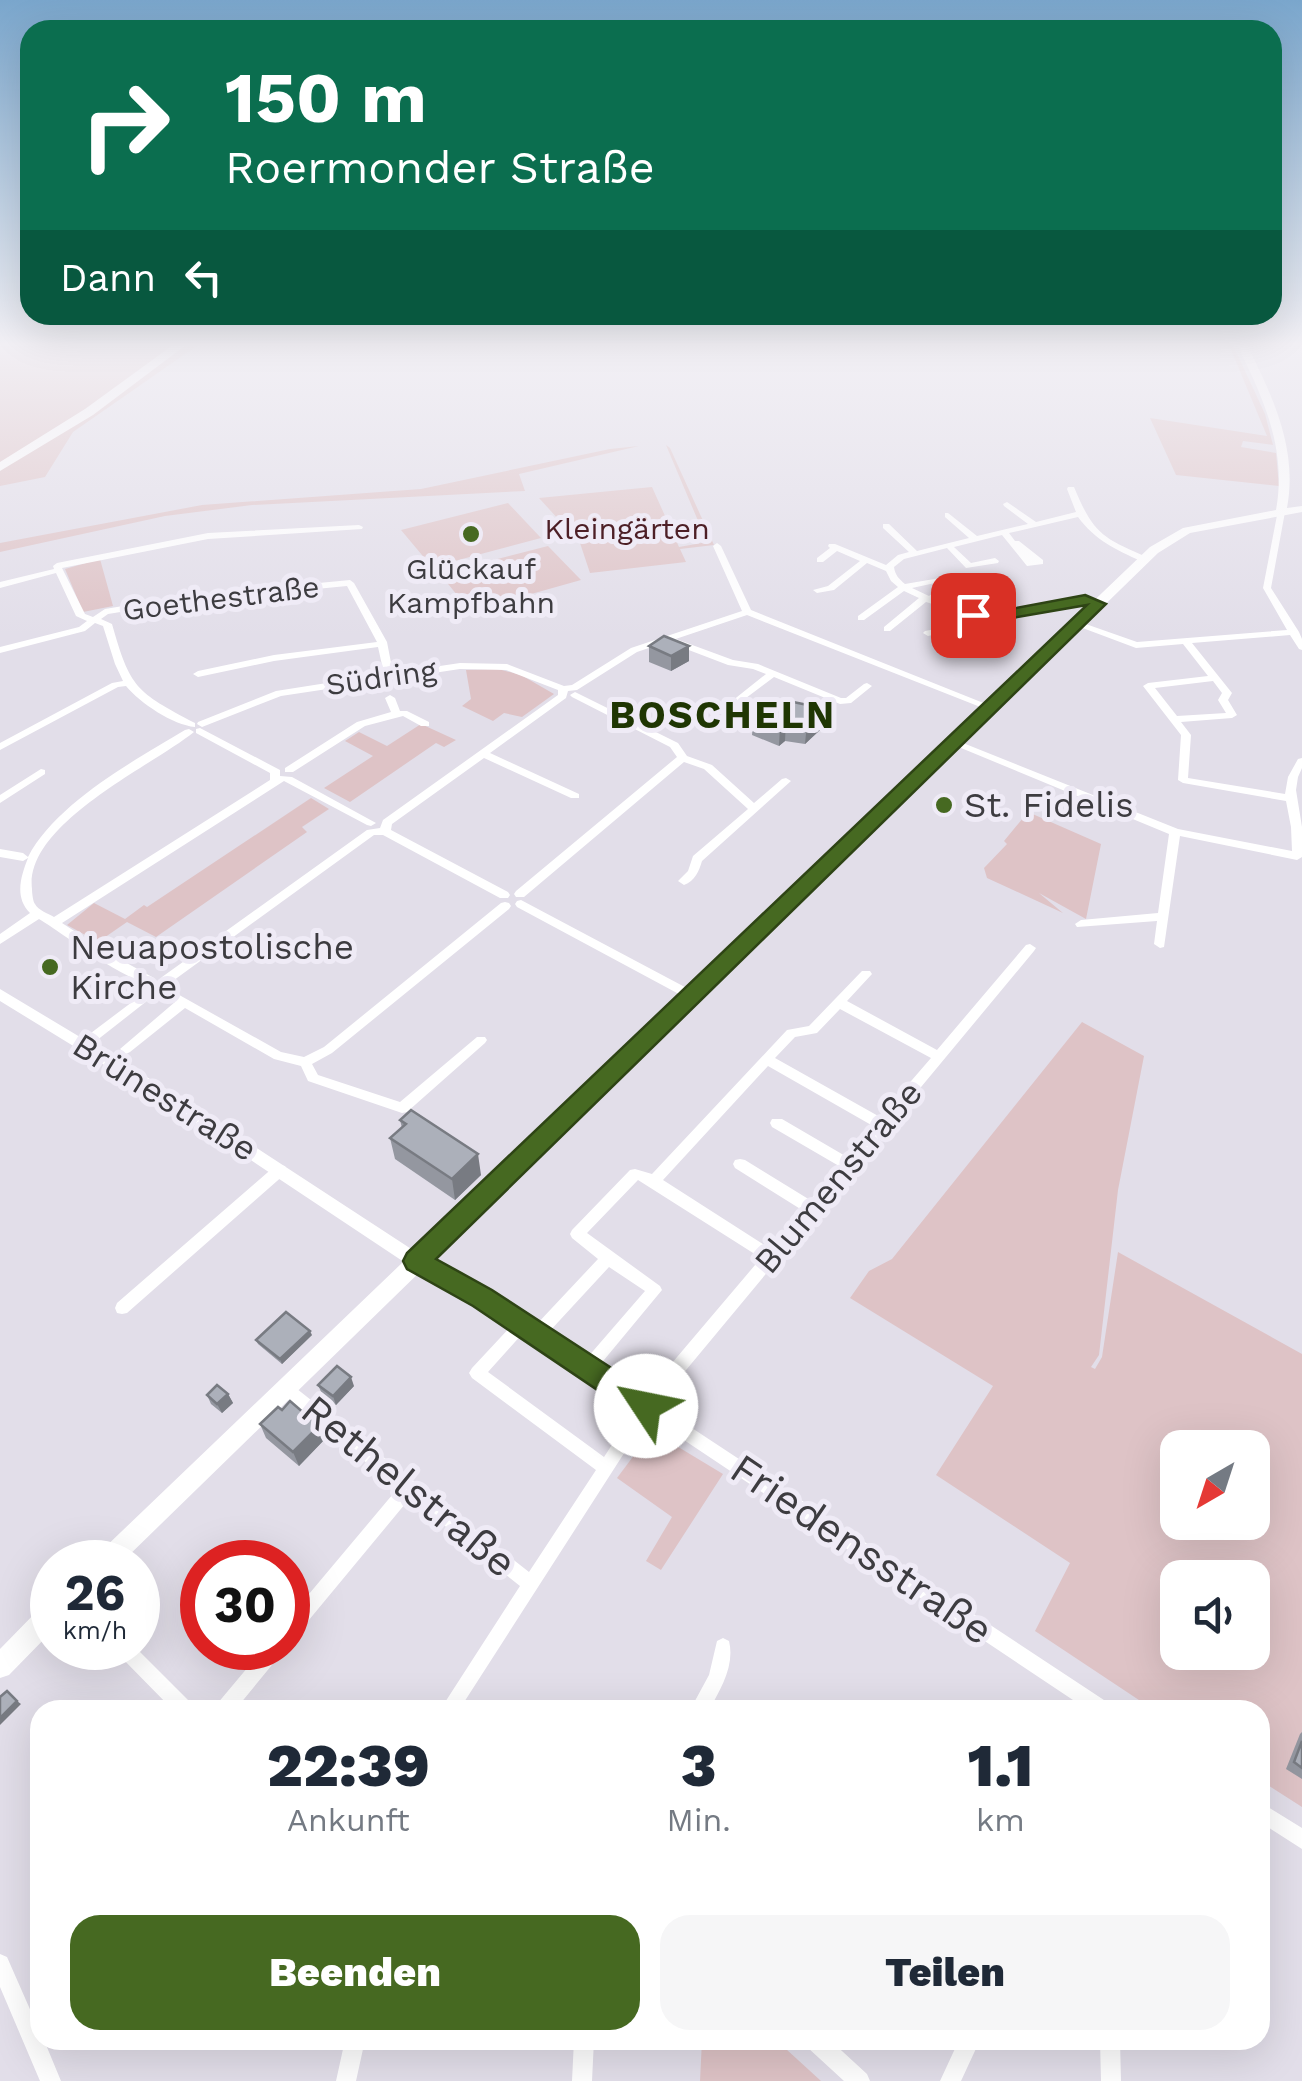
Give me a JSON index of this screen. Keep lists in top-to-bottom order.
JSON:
{
  "streets": {
    "street": [
      "Goethestraße",
      "Südring",
      "Brünestraße",
      "Blumenstraße",
      "Rethelstraße",
      "Friedensstraße"
    ]
  },
  "crossings": [
    ["Brünestraße", "Friedensstraße"],
    ["Blumenstraße", "Rethelstraße"],
    ["Blumenstraße", "Friedensstraße"]
  ],
  "districts": ["BOSCHELN"],
  "parks": ["Kleingärten"],
  "places": ["Glückauf Kampfbahn", "St. Fidelis", "Neuapostolische Kirche"],
  "north": "bottom left",
  "page": {
    "turn": ["150 m", "Roermonder Straße"],
    "then": "Dann",
    "speed": "26 km/h",
    "limit": "30",
    "eta": [
      "22:39",
      "Ankunft",
      "3",
      "Min.",
      "1.1",
      "km"
    ],
    "buttons": ["Beenden", "Teilen"]
  }
}
